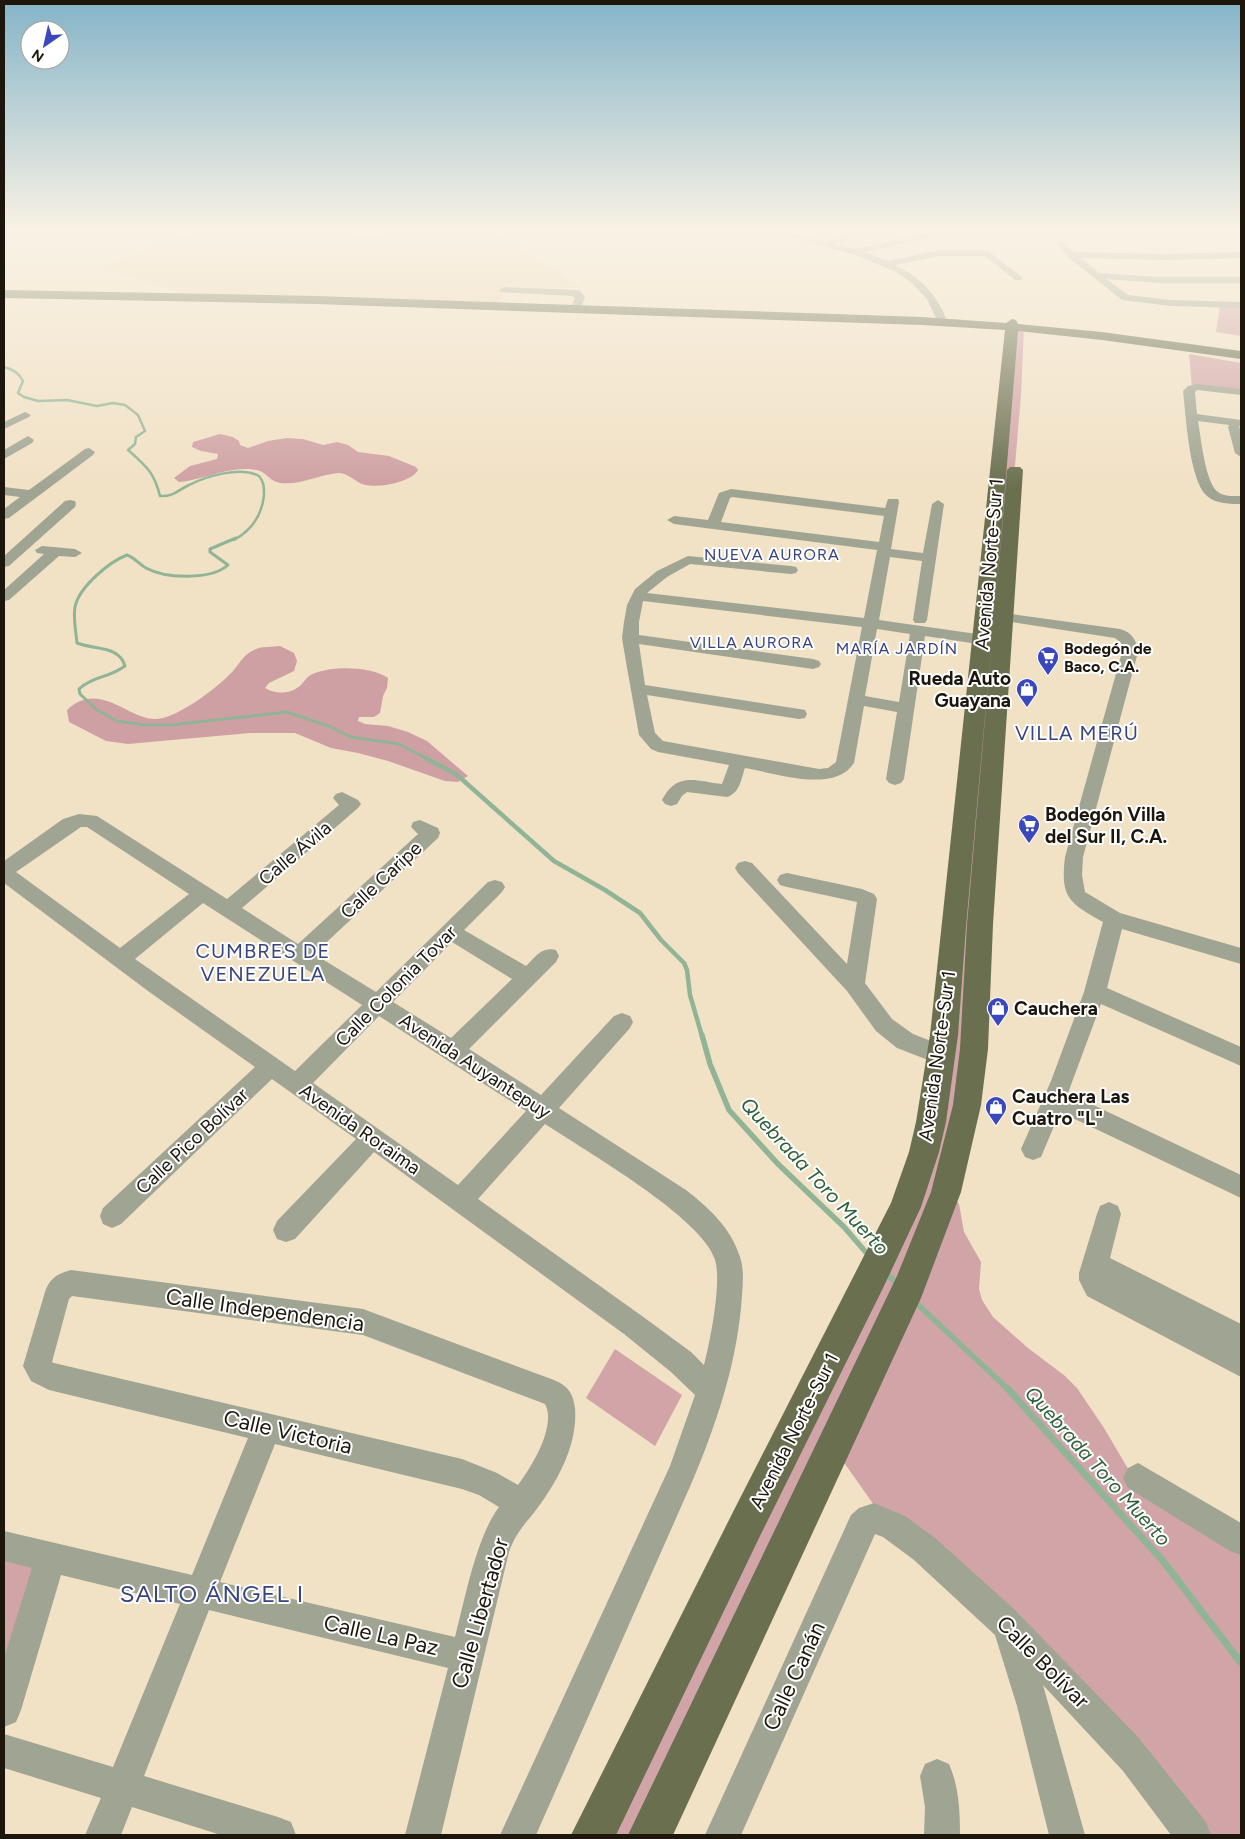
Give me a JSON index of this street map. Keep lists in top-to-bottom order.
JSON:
{
  "streets": {
    "main road": ["Avenida Norte-Sur 1"],
    "street": [
      "Calle Ávila",
      "Calle Caripe",
      "Calle Colonia Tovar",
      "Avenida Auyantepuy",
      "Avenida Roraima",
      "Calle Pico Bolívar",
      "Calle Independencia",
      "Calle Victoria",
      "Calle Libertador",
      "Calle La Paz",
      "Calle Bolívar",
      "Calle Canán"
    ]
  },
  "crossings": [
    ["Calle Ávila", "Avenida Auyantepuy"],
    ["Calle Caripe", "Avenida Auyantepuy"],
    ["Calle Colonia Tovar", "Avenida Auyantepuy"],
    ["Calle Colonia Tovar", "Avenida Roraima"],
    ["Avenida Auyantepuy", "Avenida Roraima"],
    ["Avenida Roraima", "Calle Pico Bolívar"],
    ["Calle Independencia", "Calle Victoria"],
    ["Calle Independencia", "Calle Libertador"],
    ["Calle Victoria", "Calle Libertador"],
    ["Calle Libertador", "Calle La Paz"],
    ["Calle Bolívar", "Calle Canán"]
  ],
  "districts": [
    "NUEVA AURORA",
    "VILLA AURORA",
    "MARÍA JARDÍN",
    "VILLA MERÚ",
    "CUMBRES DE VENEZUELA",
    "SALTO ÁNGEL I"
  ],
  "water": ["Quebrada Toro Muerto"],
  "places": {
    "supermarket": ["Bodegón de Baco, C.A.", "Bodegón Villa del Sur II, C.A."],
    "shop": ["Rueda Auto Guayana", "Cauchera", "Cauchera Las Cuatro \"L\""]
  },
  "north": "bottom left"
}
